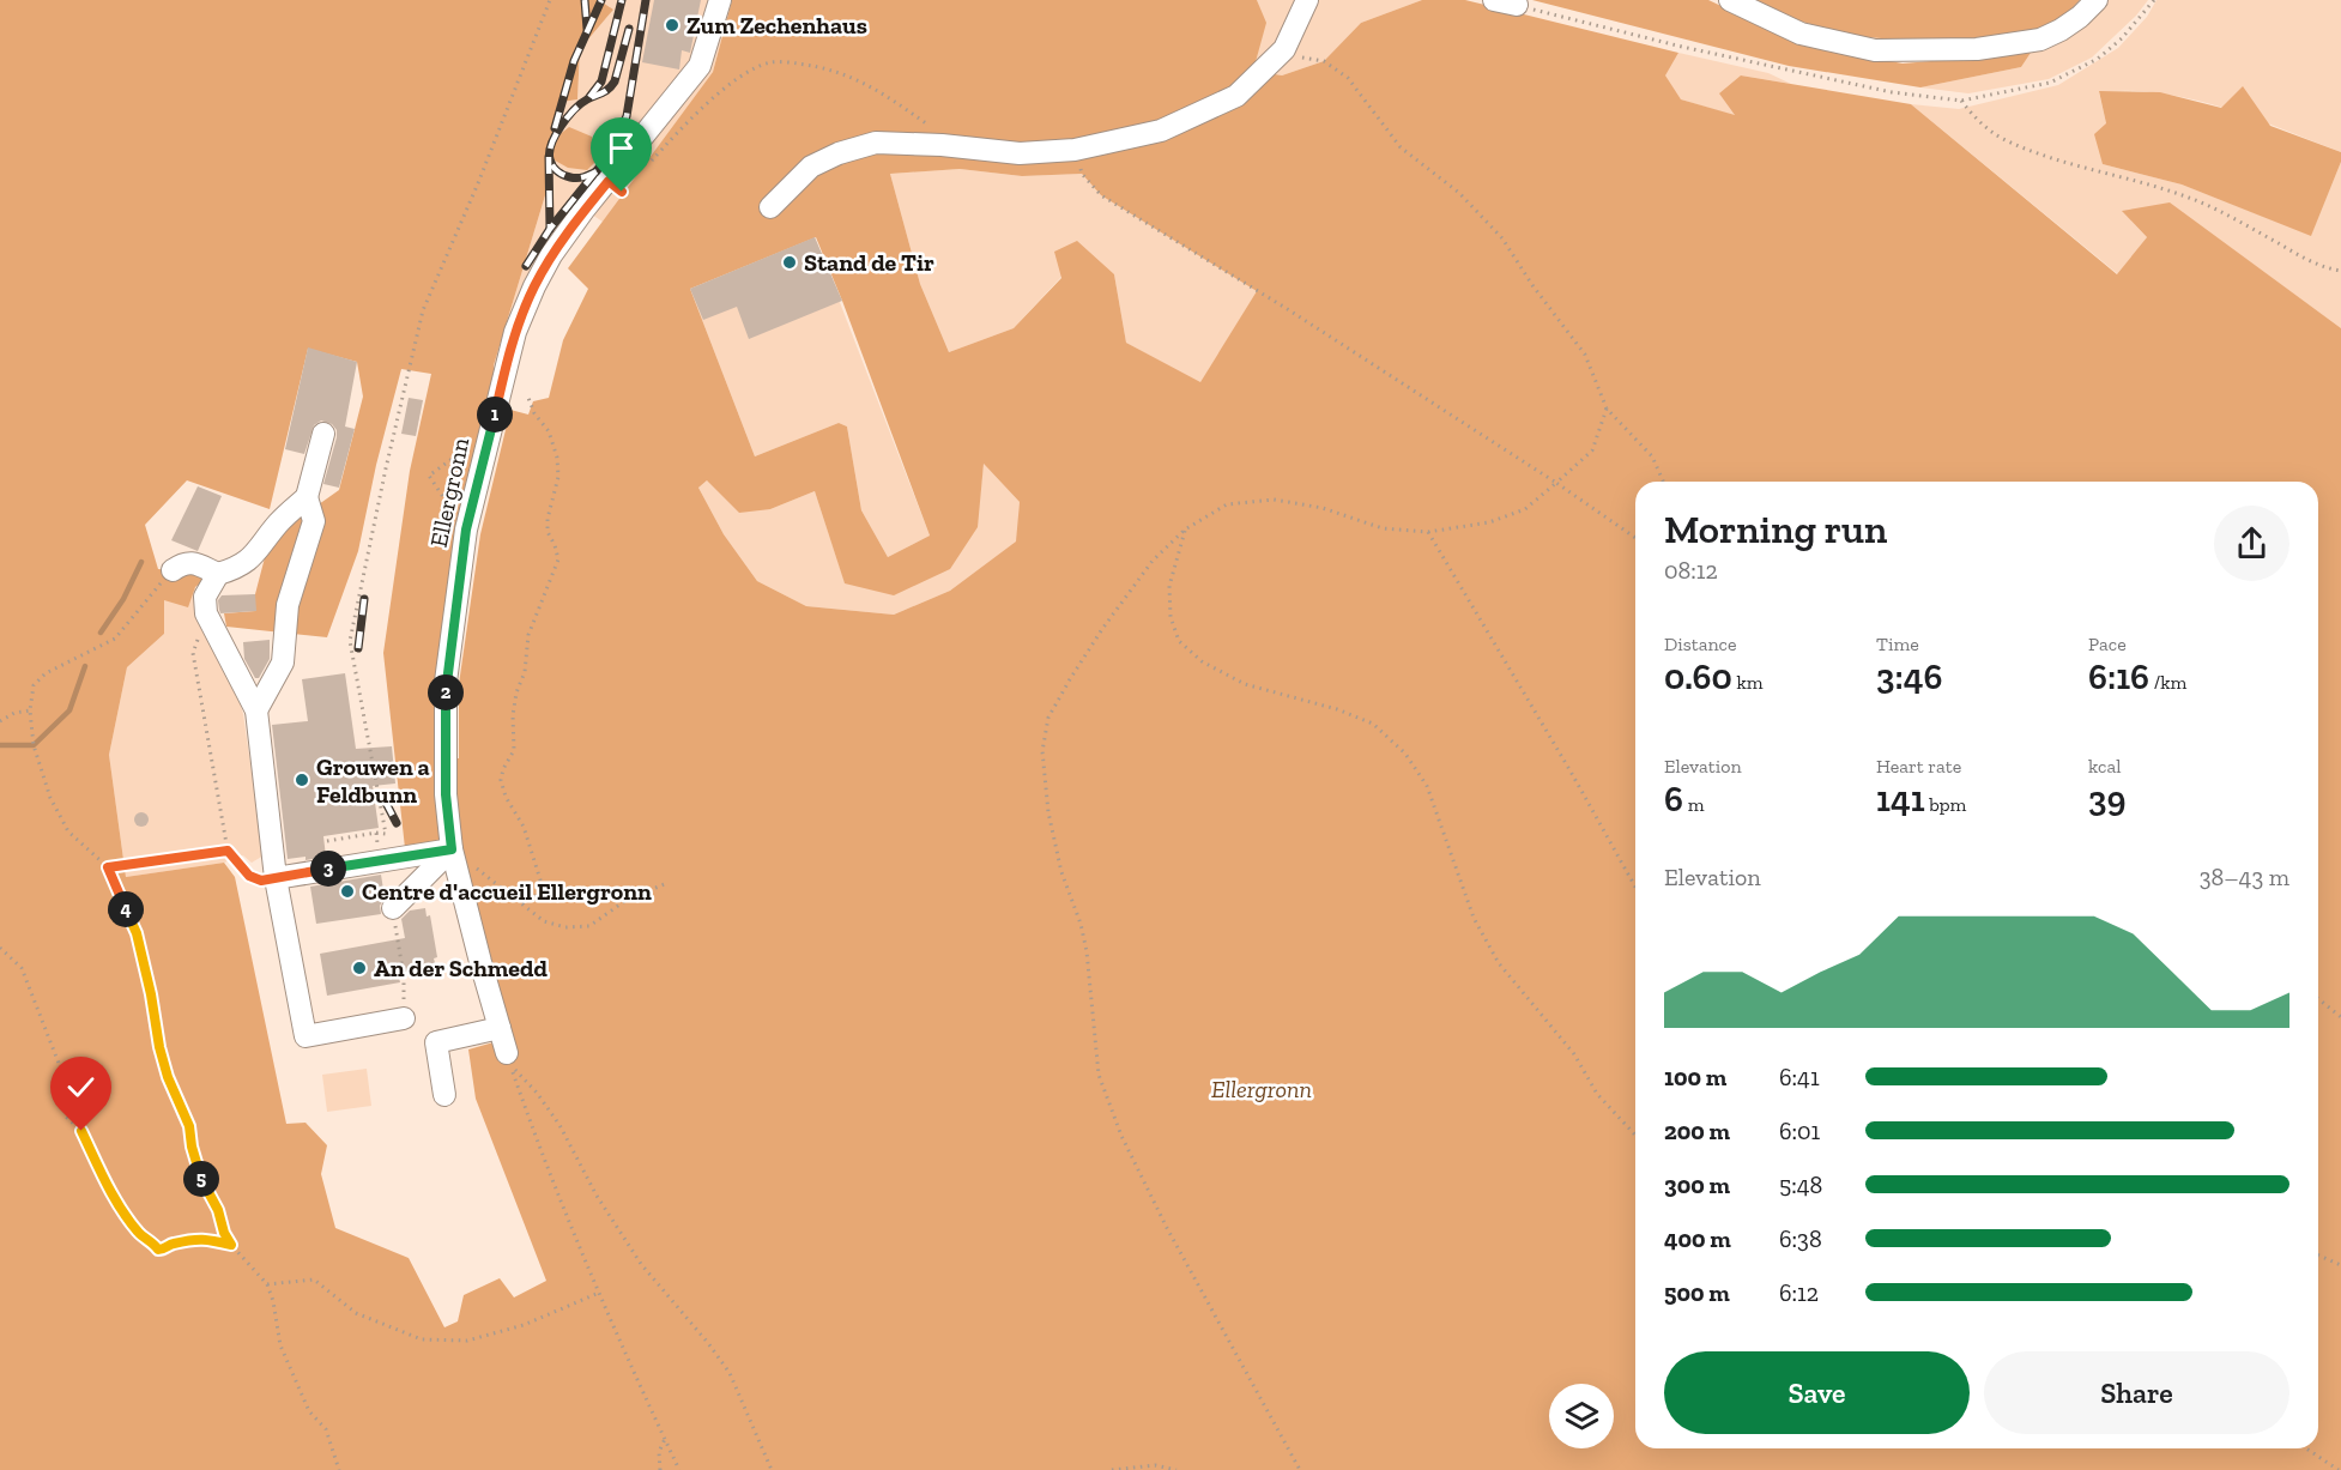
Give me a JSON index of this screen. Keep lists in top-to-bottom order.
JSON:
{
  "streets": {
    "street": ["Ellergronn"]
  },
  "parks": ["Ellergronn"],
  "places": [
    "Zum Zechenhaus",
    "Stand de Tir",
    "Grouwen a Feldbunn",
    "Centre d'accueil Ellergronn",
    "An der Schmedd"
  ],
  "page": {
    "pins": [
      "1",
      "2",
      "3",
      "4",
      "5"
    ],
    "heading": ["Morning run", "08:12"],
    "stats": [
      ["Distance", "0.60 km"],
      ["Time", "3:46"],
      ["Pace", "6:16 /km"],
      ["Elevation", "6 m"],
      ["Heart rate", "141 bpm"],
      ["kcal", "39"]
    ],
    "chart": ["Elevation", "38–43 m"],
    "list": [
      {
        "name": "100 m",
        "note": "6:41"
      },
      {
        "name": "200 m",
        "note": "6:01"
      },
      {
        "name": "300 m",
        "note": "5:48"
      },
      {
        "name": "400 m",
        "note": "6:38"
      },
      {
        "name": "500 m",
        "note": "6:12"
      }
    ],
    "buttons": ["Save", "Share"]
  }
}
